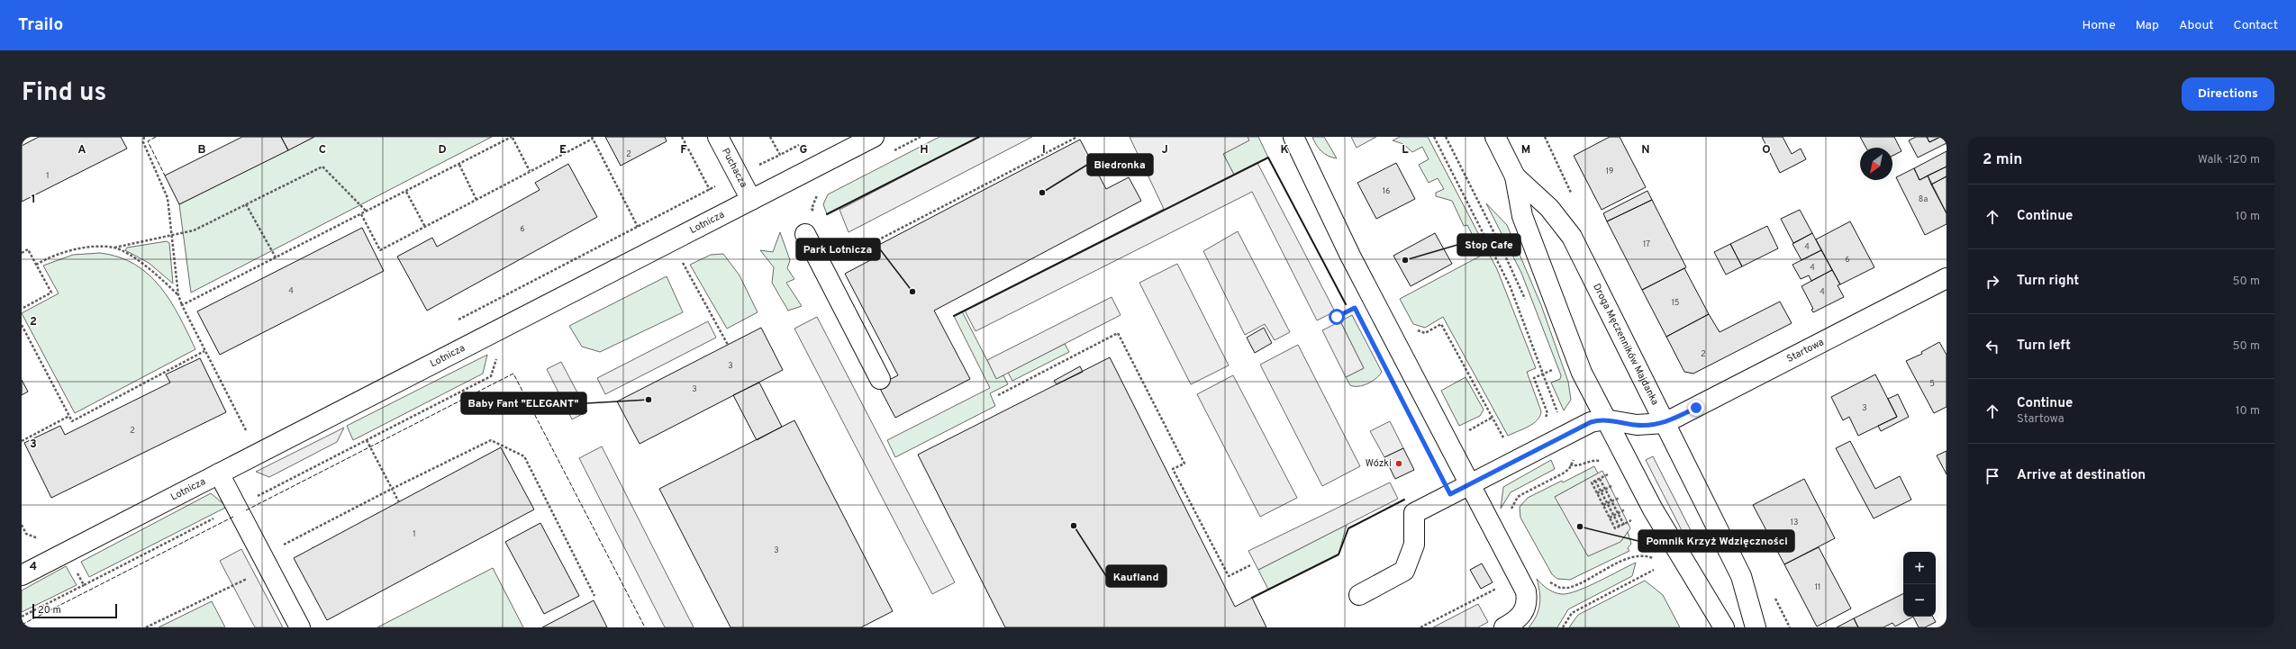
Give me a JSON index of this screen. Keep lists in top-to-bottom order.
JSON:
{
  "streets": {
    "street": [
      "Puchacza",
      "Lotnicza",
      "Droga Męczenników Majdanka",
      "Startowa"
    ]
  },
  "crossings": [
    ["Puchacza", "Lotnicza"],
    ["Droga Męczenników Majdanka", "Startowa"]
  ],
  "places": [
    "Biedronka",
    "Stop Cafe",
    "Park Lotnicza",
    "Baby Fant \"ELEGANT\"",
    "Wózki",
    "Kaufland",
    "Pomnik Krzyż Wdzięczności"
  ],
  "house_numbers": [
    "2",
    "19",
    "1",
    "16",
    "8a",
    "6",
    "17",
    "4",
    "6",
    "4",
    "4",
    "4",
    "15",
    "2",
    "3",
    "5",
    "3",
    "3",
    "2",
    "13",
    "1",
    "3",
    "11"
  ],
  "scale_bar": "20 m",
  "north": "bottom left",
  "page": {
    "header": "Trailo",
    "nav": [
      "Home",
      "Map",
      "About",
      "Contact"
    ],
    "title": "Find us",
    "buttons": "Directions",
    "heading": ["2 min", "Walk · 120 m"],
    "list": [
      ["Continue", "10 m"],
      ["Turn right", "50 m"],
      ["Turn left", "50 m"],
      ["Continue", "Startowa", "10 m"],
      "Arrive at destination"
    ],
    "map_buttons": ["+", "−"],
    "scale": "20 m"
  },
  "grid": {
    "columns": [
      "A",
      "B",
      "C",
      "D",
      "E",
      "F",
      "G",
      "H",
      "I",
      "J",
      "K",
      "L",
      "M",
      "N",
      "O"
    ],
    "rows": [
      "1",
      "2",
      "3",
      "4"
    ]
  }
}
